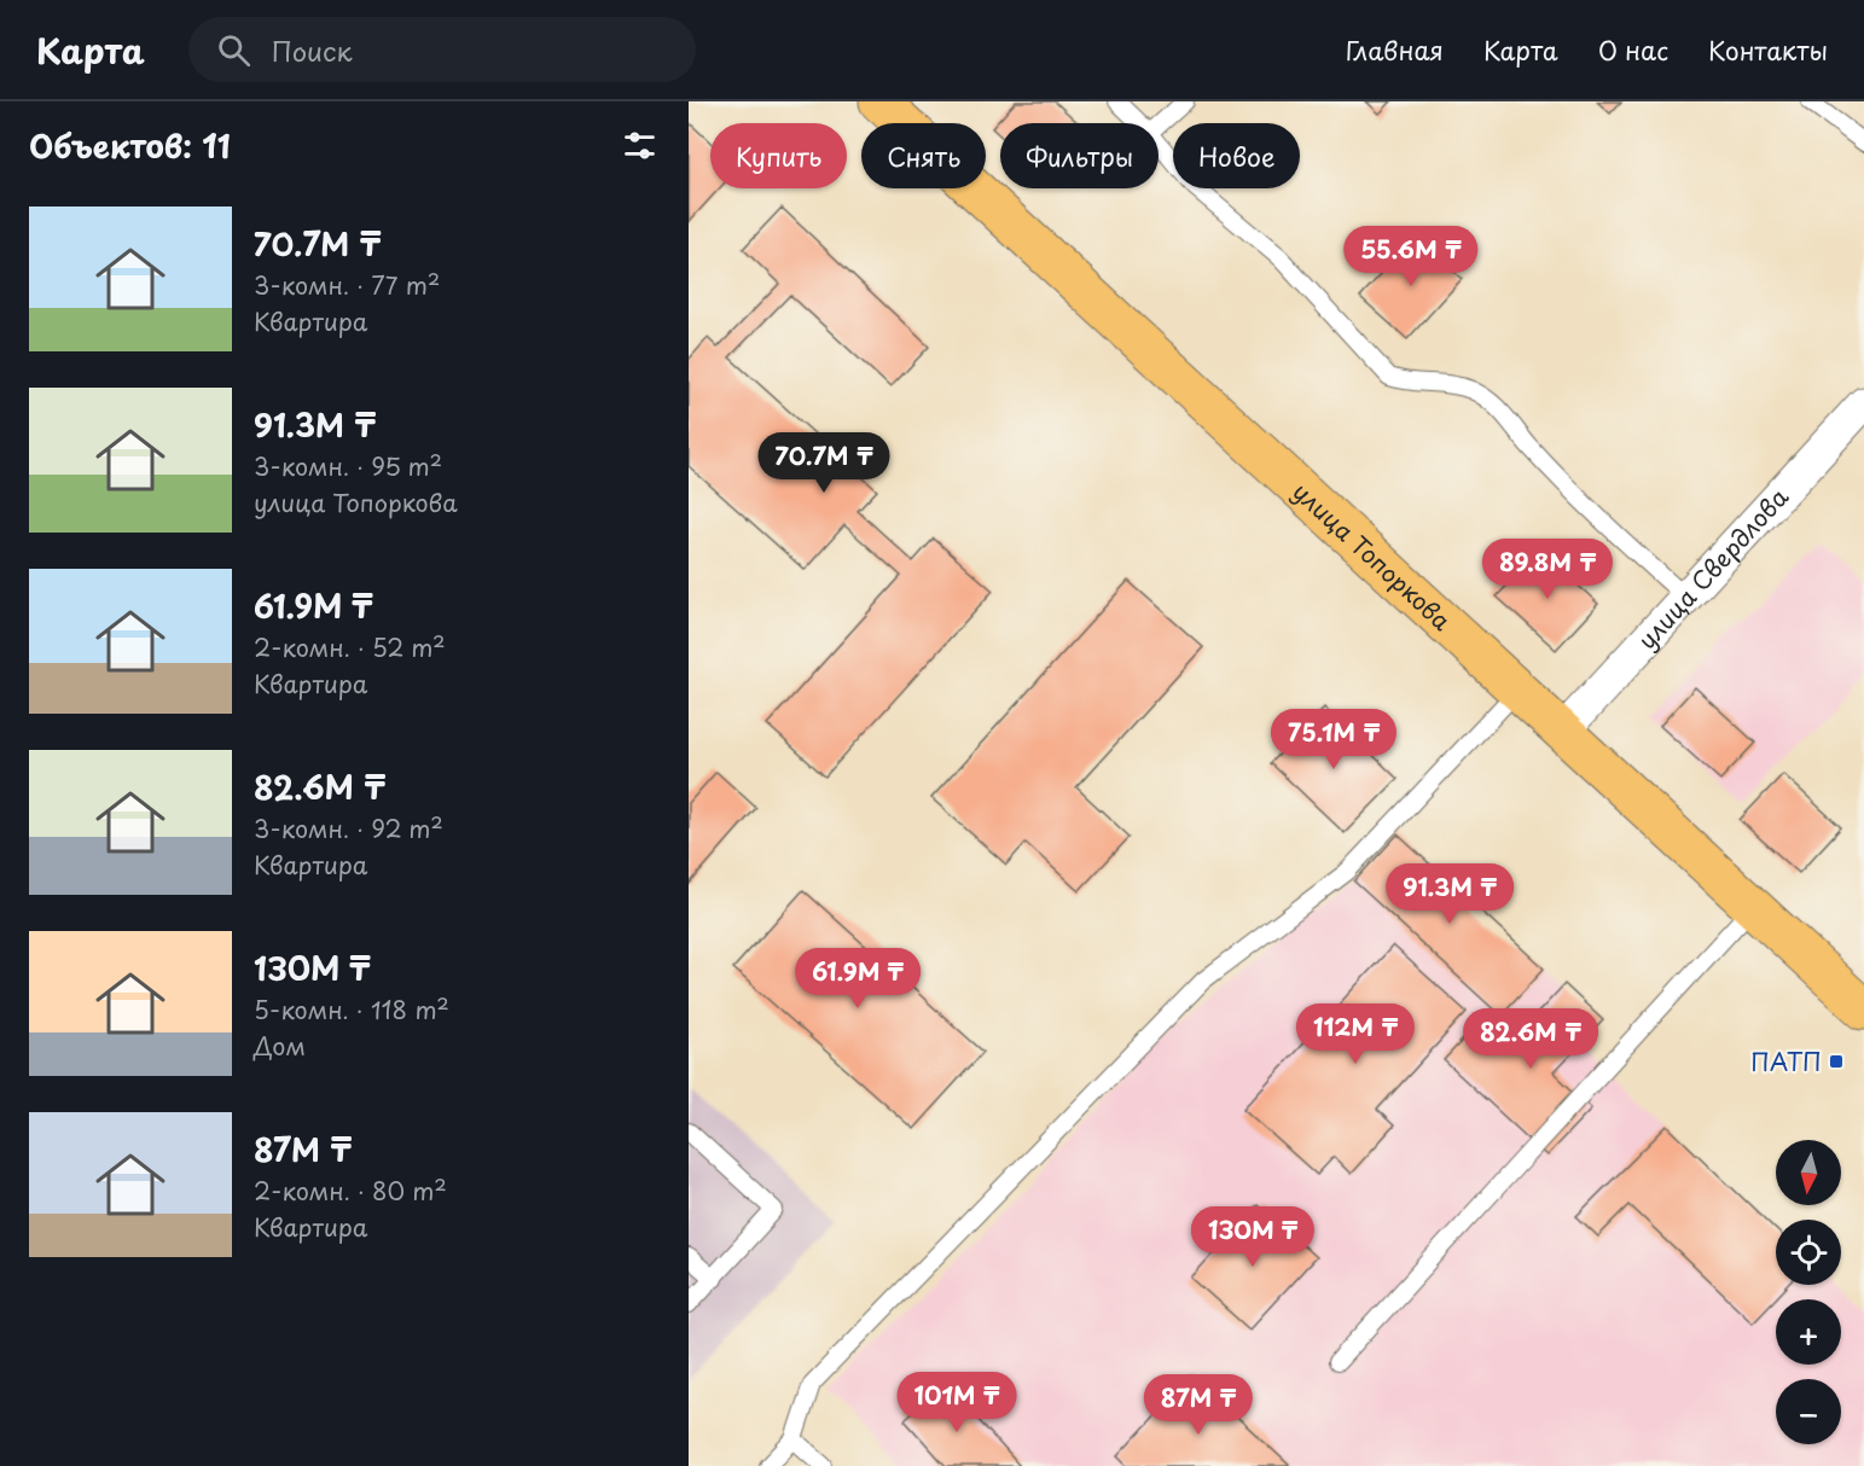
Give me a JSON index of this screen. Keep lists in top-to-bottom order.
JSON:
{
  "streets": {
    "highway": ["улица Топоркова"],
    "street": ["улица Свердлова"]
  },
  "crossings": [
    ["улица Топоркова", "улица Свердлова"]
  ],
  "places": {
    "transit": ["ПАТП"]
  },
  "north": "bottom",
  "page": {
    "header": "Карта",
    "search": "Поиск",
    "nav": [
      "Главная",
      "Карта",
      "О нас",
      "Контакты"
    ],
    "heading": "Объектов: 11",
    "chip": [
      "Купить",
      "Снять",
      "Фильтры",
      "Новое"
    ],
    "list": [
      {
        "name": "70.7M ₸",
        "note": "3-комн. · 77 m² · Квартира"
      },
      {
        "name": "91.3M ₸",
        "note": "3-комн. · 95 m² · улица Топоркова"
      },
      {
        "name": "61.9M ₸",
        "note": "2-комн. · 52 m² · Квартира"
      },
      {
        "name": "82.6M ₸",
        "note": "3-комн. · 92 m² · Квартира"
      },
      {
        "name": "130M ₸",
        "note": "5-комн. · 118 m² · Дом"
      },
      {
        "name": "87M ₸",
        "note": "2-комн. · 80 m² · Квартира"
      }
    ],
    "price": [
      "55.6M ₸",
      "70.7M ₸",
      "89.8M ₸",
      "75.1M ₸",
      "91.3M ₸",
      "61.9M ₸",
      "112M ₸",
      "82.6M ₸",
      "130M ₸",
      "101M ₸",
      "87M ₸"
    ],
    "map_buttons": ["+", "−"]
  }
}
